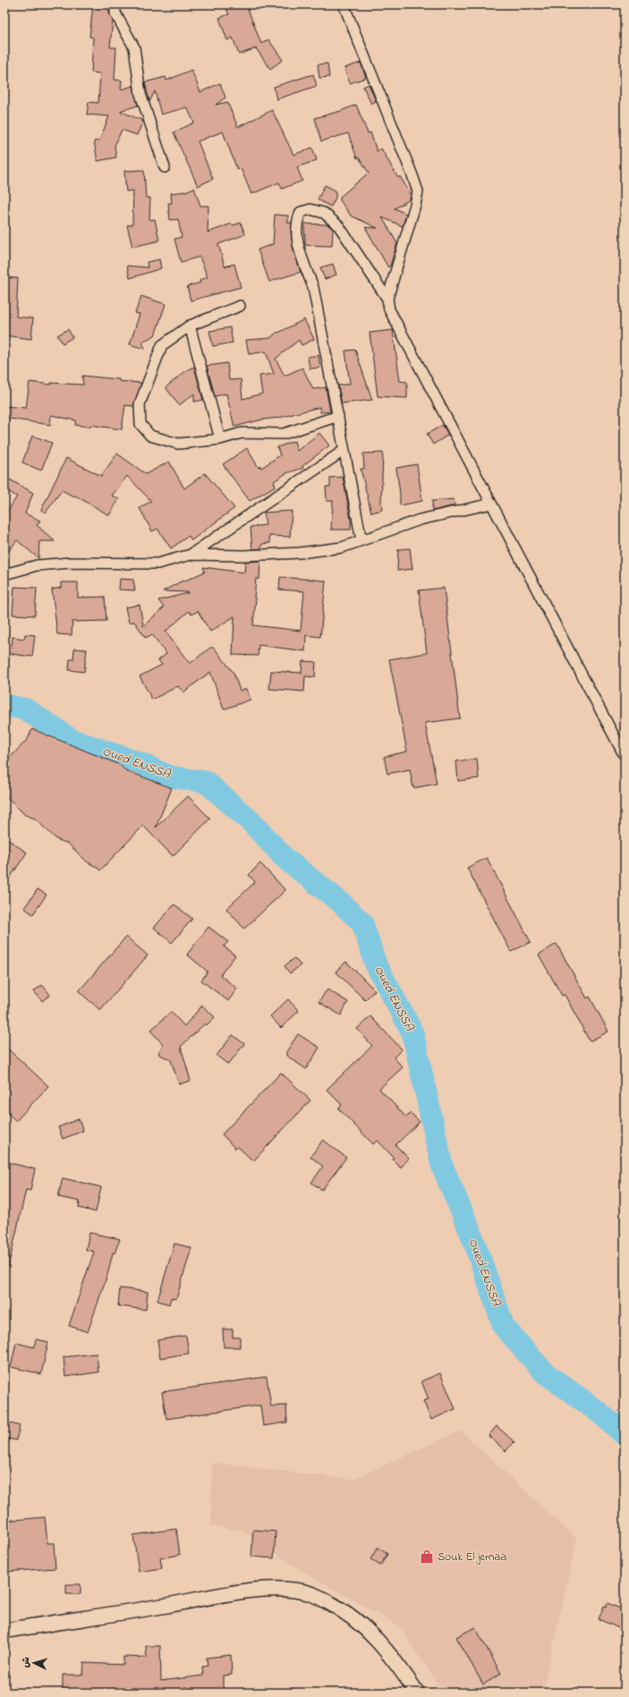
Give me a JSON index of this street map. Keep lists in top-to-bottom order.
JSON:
{
  "water": ["Oued ENSSA"],
  "places": {
    "shop": ["Souk El jemaa"]
  },
  "north": "left"
}
